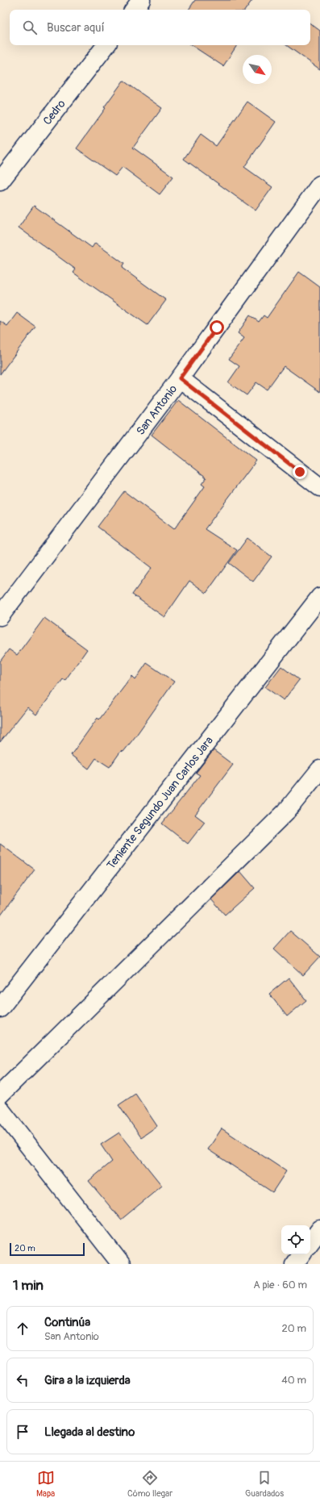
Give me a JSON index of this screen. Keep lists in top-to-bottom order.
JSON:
{
  "streets": {
    "street": ["Cedro", "San Antonio", "Teniente Segundo Juan Carlos Jara"]
  },
  "scale_bar": "20 m",
  "north": "bottom right",
  "page": {
    "search": "Buscar aquí",
    "scale": "20 m",
    "heading": ["1 min", "A pie · 60 m"],
    "list": [
      ["Continúa", "San Antonio", "20 m"],
      ["Gira a la izquierda", "40 m"],
      "Llegada al destino"
    ],
    "nav": ["Mapa", "Cómo llegar", "Guardados"]
  }
}
